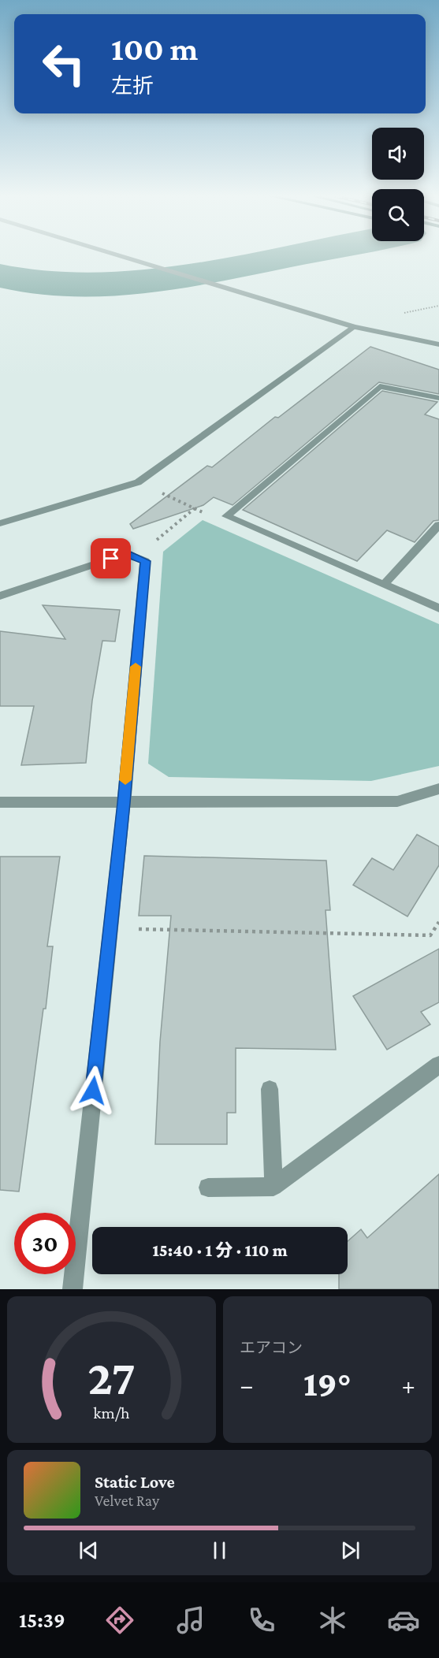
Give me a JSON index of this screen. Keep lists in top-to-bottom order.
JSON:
{
  "page": {
    "turn": ["100 m", "左折"],
    "limit": "30",
    "trip": "15:40 · 1 分 · 110 m",
    "tile": "エアコン",
    "heat": ["−", "19°", "+"],
    "song": ["Static Love", "Velvet Ray"],
    "tabs": "15:39",
    "gauge": ["27", "km/h"]
  }
}
